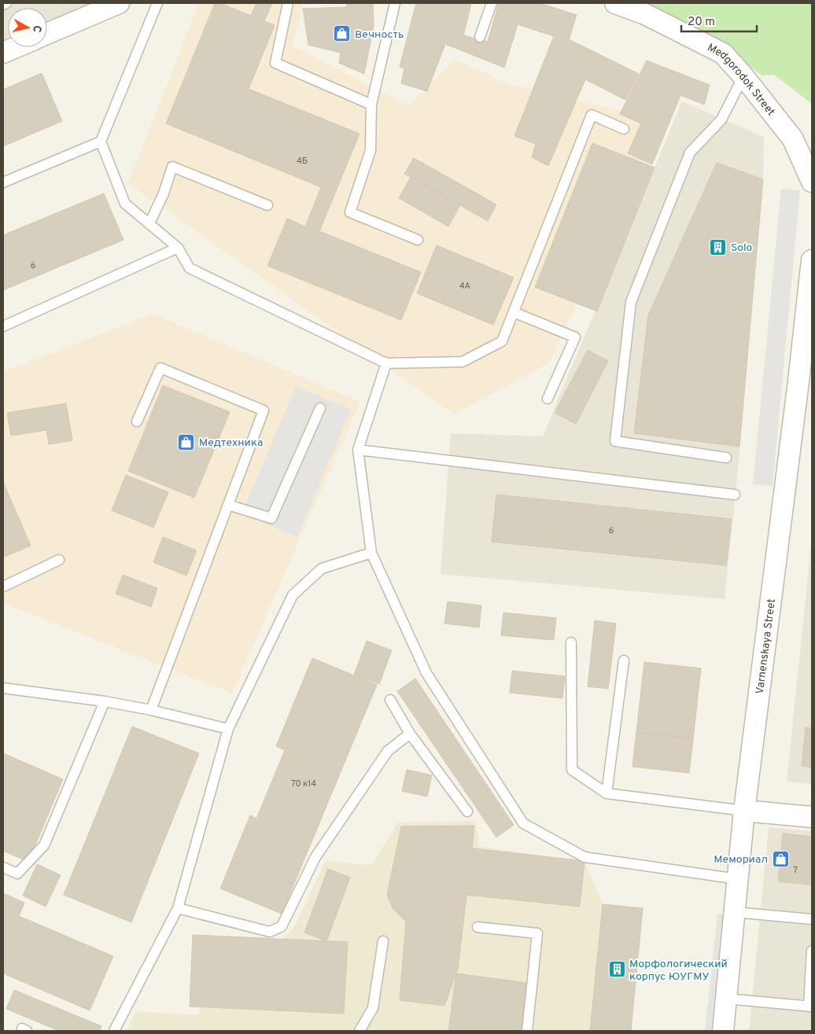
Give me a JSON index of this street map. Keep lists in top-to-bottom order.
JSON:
{
  "streets": {
    "street": ["Medgorodok Street", "Varnenskaya Street"]
  },
  "places": {
    "shop": ["Вечность", "Медтехника", "Мемориал"],
    "building": ["Solo", "Морфологический корпус ЮУГМУ"]
  },
  "house_numbers": [
    "4Б",
    "6",
    "4А",
    "6",
    "70 к14",
    "7"
  ],
  "scale_bar": "20 m",
  "north": "right"
}
